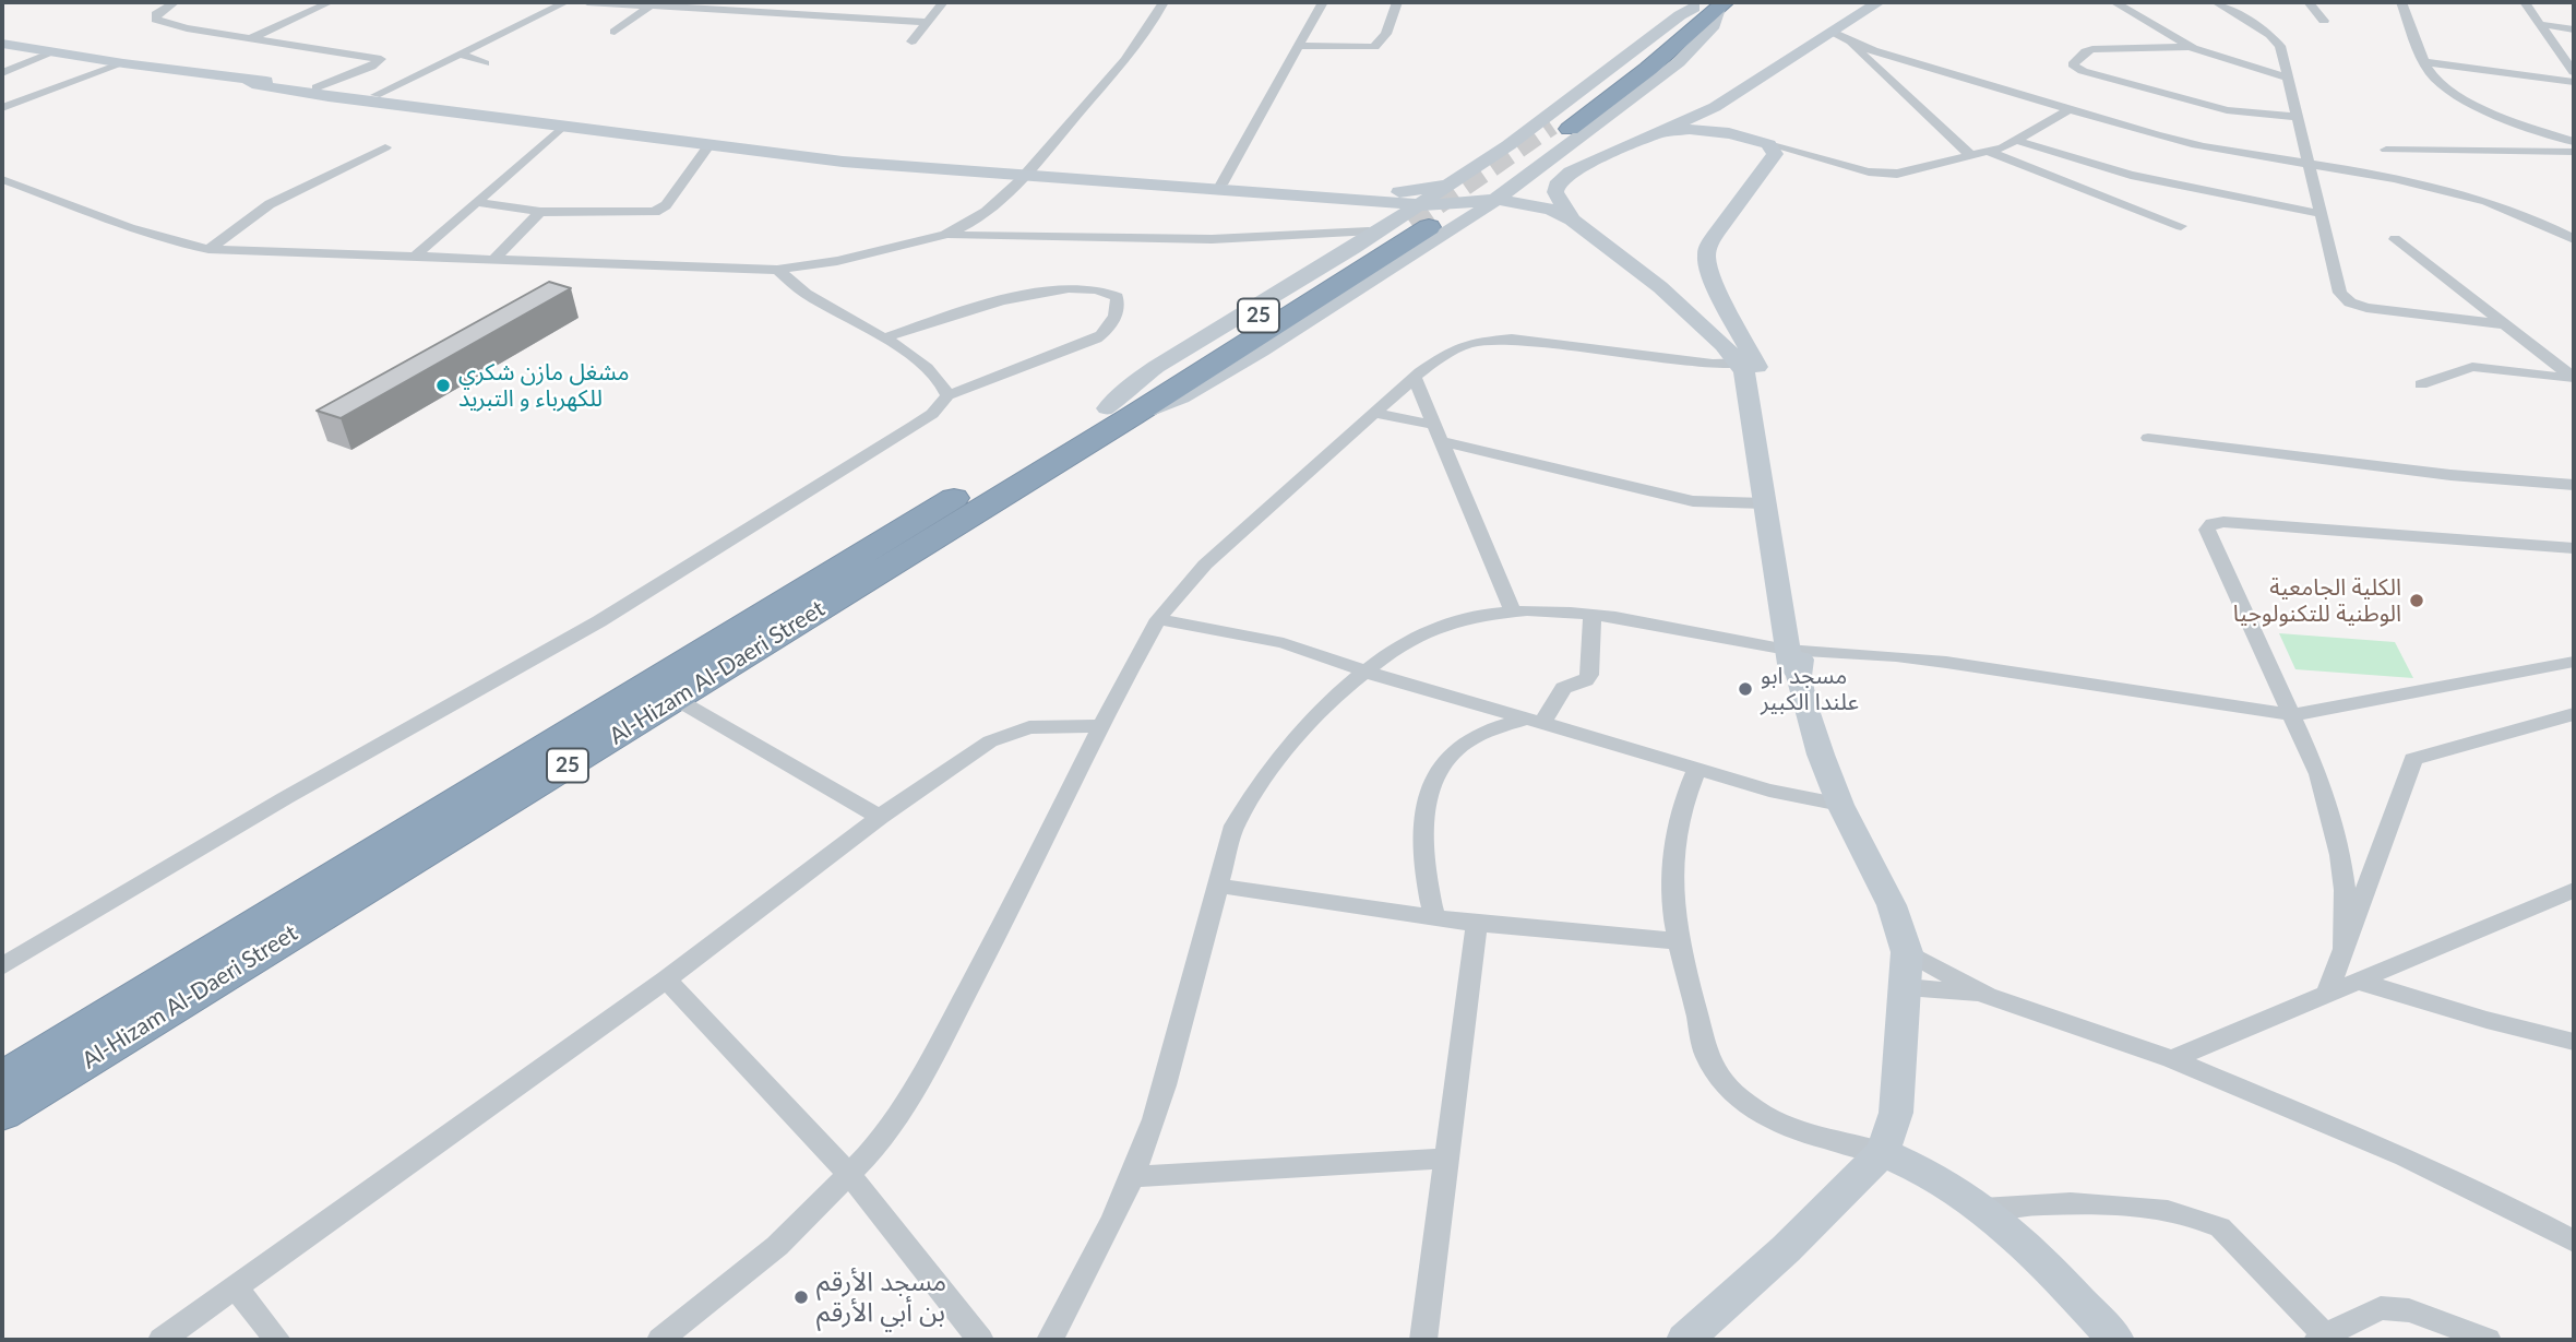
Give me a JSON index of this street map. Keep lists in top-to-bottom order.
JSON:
{
  "streets": {
    "highway": ["25", "Al-Hizam Al-Daeri Street"]
  },
  "places": [
    "مشغل مازن شكري للكهرباء و التبريد",
    "الكلية الجامعية الوطنية للتكنولوجيا",
    "مسجد ابو علندا الكبير",
    "مسجد الأرقم بن أبي الأرقم"
  ]
}
